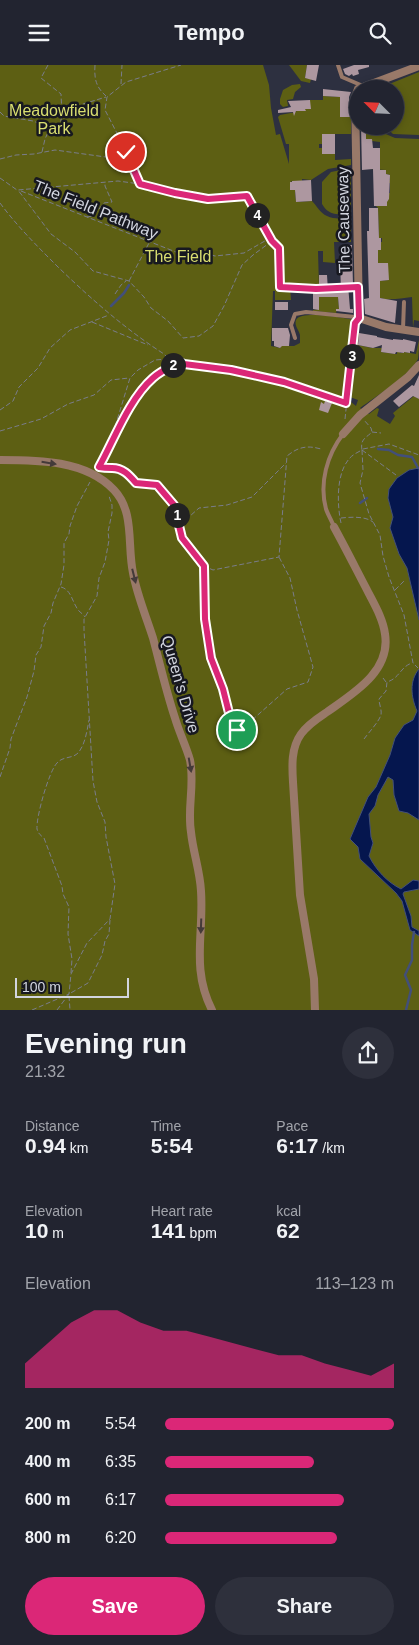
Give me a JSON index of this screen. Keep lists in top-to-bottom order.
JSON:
{
  "streets": {
    "street": ["The Causeway", "Queen's Drive"],
    "path": ["The Field Pathway"]
  },
  "one_way": ["Queen's Drive"],
  "parks": ["Meadowfield Park", "The Field"],
  "scale_bar": "100 m",
  "north": "top left",
  "page": {
    "header": "Tempo",
    "pins": [
      "4",
      "3",
      "2",
      "1"
    ],
    "scale": "100 m",
    "heading": ["Evening run", "21:32"],
    "stats": [
      ["Distance", "0.94 km"],
      ["Time", "5:54"],
      ["Pace", "6:17 /km"],
      ["Elevation", "10 m"],
      ["Heart rate", "141 bpm"],
      ["kcal", "62"]
    ],
    "chart": ["Elevation", "113–123 m"],
    "list": [
      {
        "name": "200 m",
        "note": "5:54"
      },
      {
        "name": "400 m",
        "note": "6:35"
      },
      {
        "name": "600 m",
        "note": "6:17"
      },
      {
        "name": "800 m",
        "note": "6:20"
      }
    ],
    "buttons": ["Save", "Share"]
  }
}
